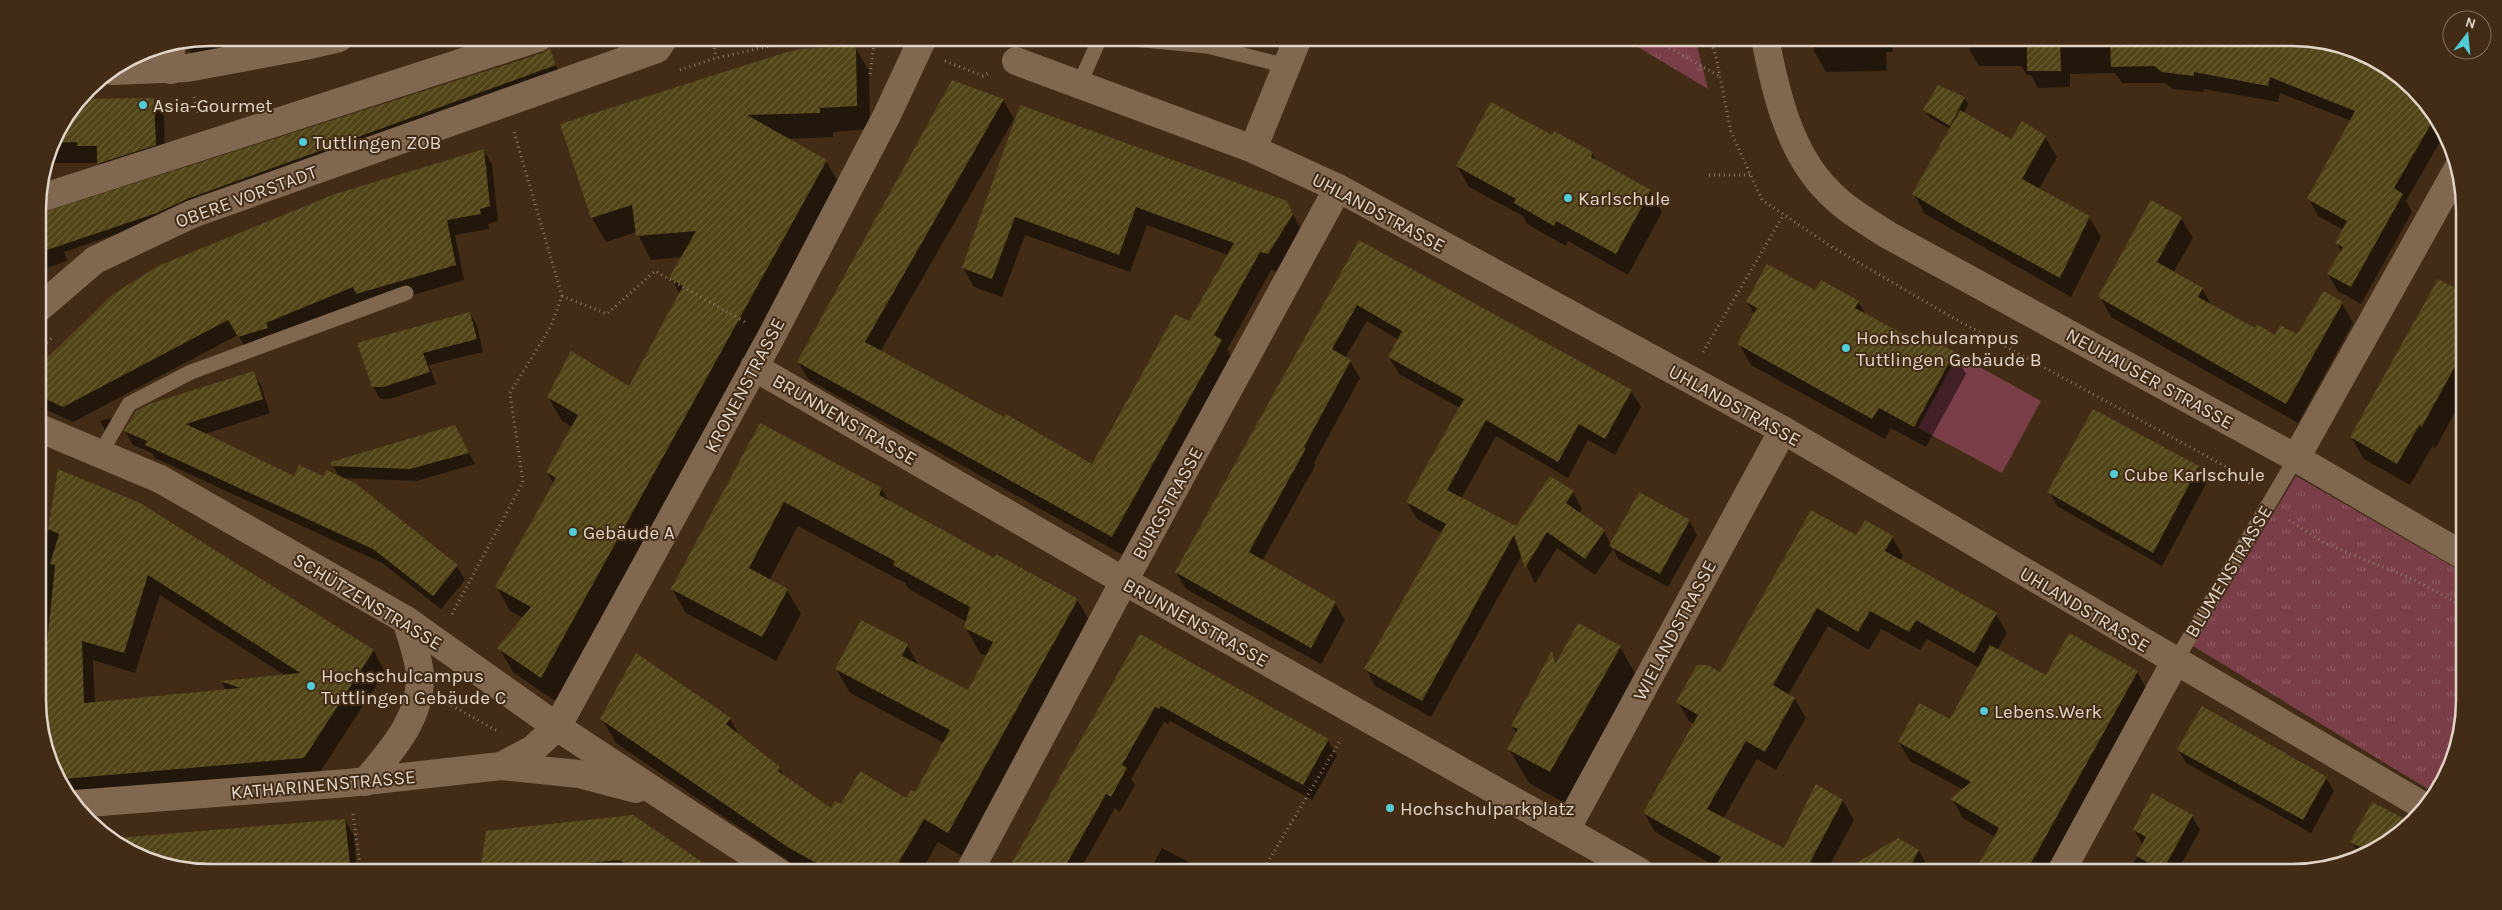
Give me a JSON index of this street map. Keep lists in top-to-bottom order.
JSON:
{
  "streets": {
    "street": [
      "OBERE VORSTADT",
      "UHLANDSTRASSE",
      "NEUHAUSER STRASSE",
      "KRONENSTRASSE",
      "BRUNNENSTRASSE",
      "BURGSTRASSE",
      "BLUMENSTRASSE",
      "SCHÜTZENSTRASSE",
      "WIELANDSTRASSE",
      "KATHARINENSTRASSE"
    ]
  },
  "crossings": [
    ["UHLANDSTRASSE", "BURGSTRASSE"],
    ["UHLANDSTRASSE", "BLUMENSTRASSE"],
    ["UHLANDSTRASSE", "WIELANDSTRASSE"],
    ["NEUHAUSER STRASSE", "BLUMENSTRASSE"],
    ["KRONENSTRASSE", "BRUNNENSTRASSE"],
    ["KRONENSTRASSE", "SCHÜTZENSTRASSE"],
    ["KRONENSTRASSE", "KATHARINENSTRASSE"],
    ["BRUNNENSTRASSE", "BURGSTRASSE"],
    ["BRUNNENSTRASSE", "WIELANDSTRASSE"],
    ["SCHÜTZENSTRASSE", "KATHARINENSTRASSE"]
  ],
  "places": [
    "Asia-Gourmet",
    "Tuttlingen ZOB",
    "Karlschule",
    "Hochschulcampus Tuttlingen Gebäude B",
    "Cube Karlschule",
    "Gebäude A",
    "Hochschulcampus Tuttlingen Gebäude C",
    "Lebens.Werk",
    "Hochschulparkplatz"
  ],
  "north": "top"
}
